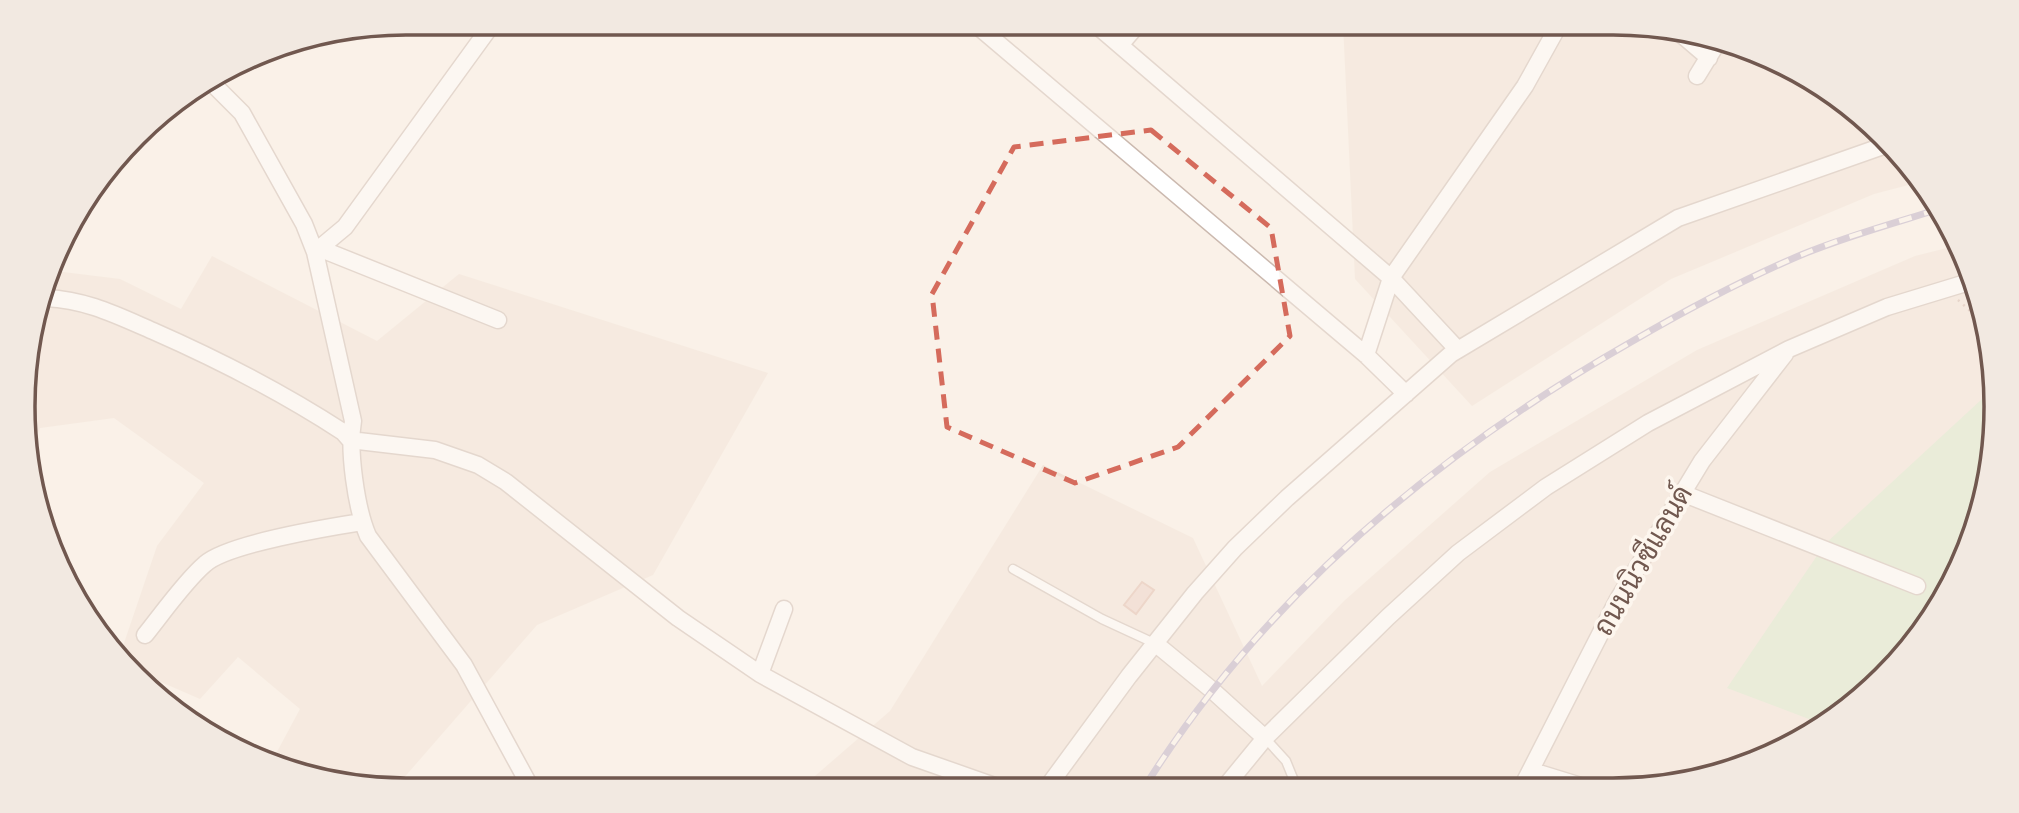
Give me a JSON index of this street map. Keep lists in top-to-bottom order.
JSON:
{
  "streets": {
    "street": ["ถนนนิวซีแลนด์"]
  }
}
